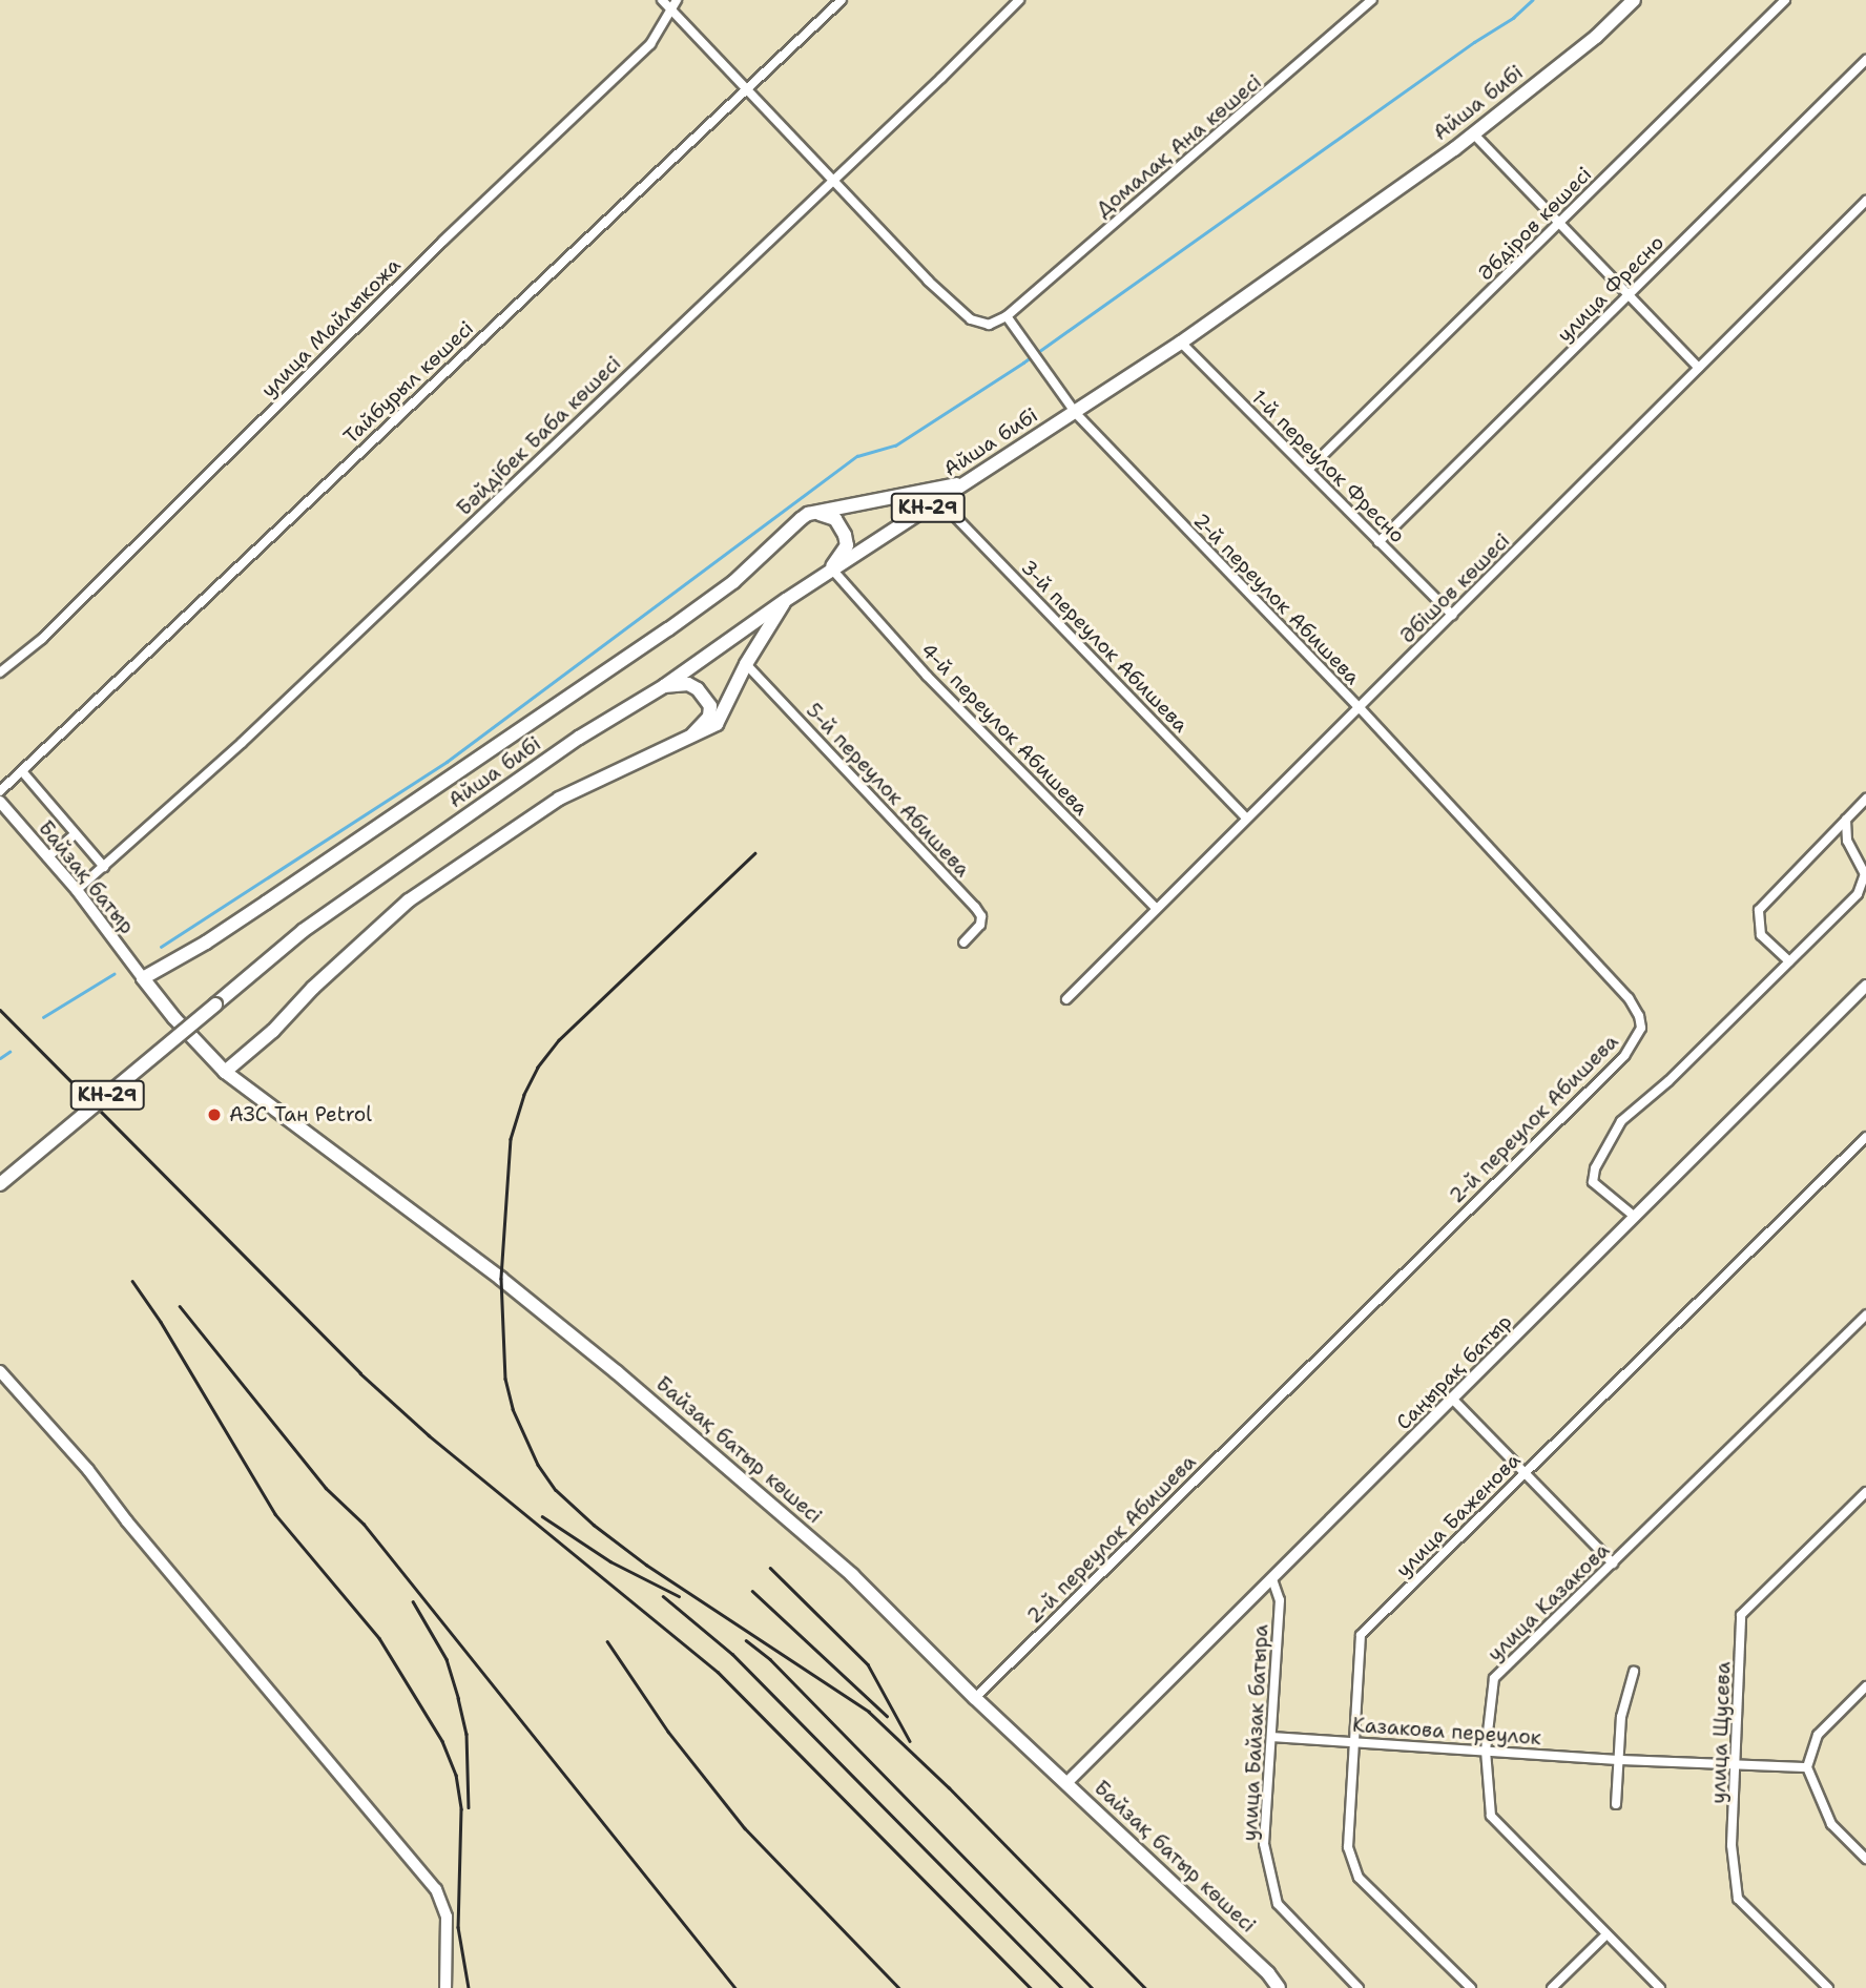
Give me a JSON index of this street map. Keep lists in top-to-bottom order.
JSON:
{
  "streets": {
    "main road": ["Айша бибі", "КН-29", "Байзақ батыр көшесі"],
    "street": [
      "Домалақ Ана көшесі",
      "Әбдіров көшесі",
      "улица Фресно",
      "улица Майлыкожа",
      "Тайбурыл көшесі",
      "Бәйдібек Баба көшесі",
      "1-й переулок Фресно",
      "Әбішов көшесі",
      "2-й переулок Абишева",
      "3-й переулок Абишева",
      "4-й переулок Абишева",
      "5-й переулок Абишева",
      "Байзақ батыр",
      "Саңырақ батыр",
      "улица Баженова",
      "улица Казакова",
      "Казакова переулок",
      "улица Байзак батыра",
      "улица Щусева"
    ]
  },
  "crossings": [
    ["Айша бибі", "1-й переулок Фресно"],
    ["Айша бибі", "2-й переулок Абишева"],
    ["Айша бибі", "3-й переулок Абишева"],
    ["Айша бибі", "4-й переулок Абишева"],
    ["Домалақ Ана көшесі", "2-й переулок Абишева"],
    ["Әбдіров көшесі", "1-й переулок Фресно"],
    ["улица Фресно", "1-й переулок Фресно"],
    ["Бәйдібек Баба көшесі", "Байзақ батыр"],
    ["1-й переулок Фресно", "Әбішов көшесі"],
    ["Әбішов көшесі", "2-й переулок Абишева"],
    ["Әбішов көшесі", "3-й переулок Абишева"],
    ["Әбішов көшесі", "4-й переулок Абишева"],
    ["2-й переулок Абишева", "Байзақ батыр көшесі"],
    ["Байзақ батыр", "Байзақ батыр көшесі"],
    ["Саңырақ батыр", "Байзақ батыр көшесі"],
    ["Саңырақ батыр", "улица Байзак батыра"],
    ["улица Баженова", "Казакова переулок"],
    ["улица Казакова", "Казакова переулок"],
    ["Казакова переулок", "улица Байзак батыра"],
    ["Казакова переулок", "улица Щусева"]
  ],
  "places": ["АЗС Тан Petrol"]
}
